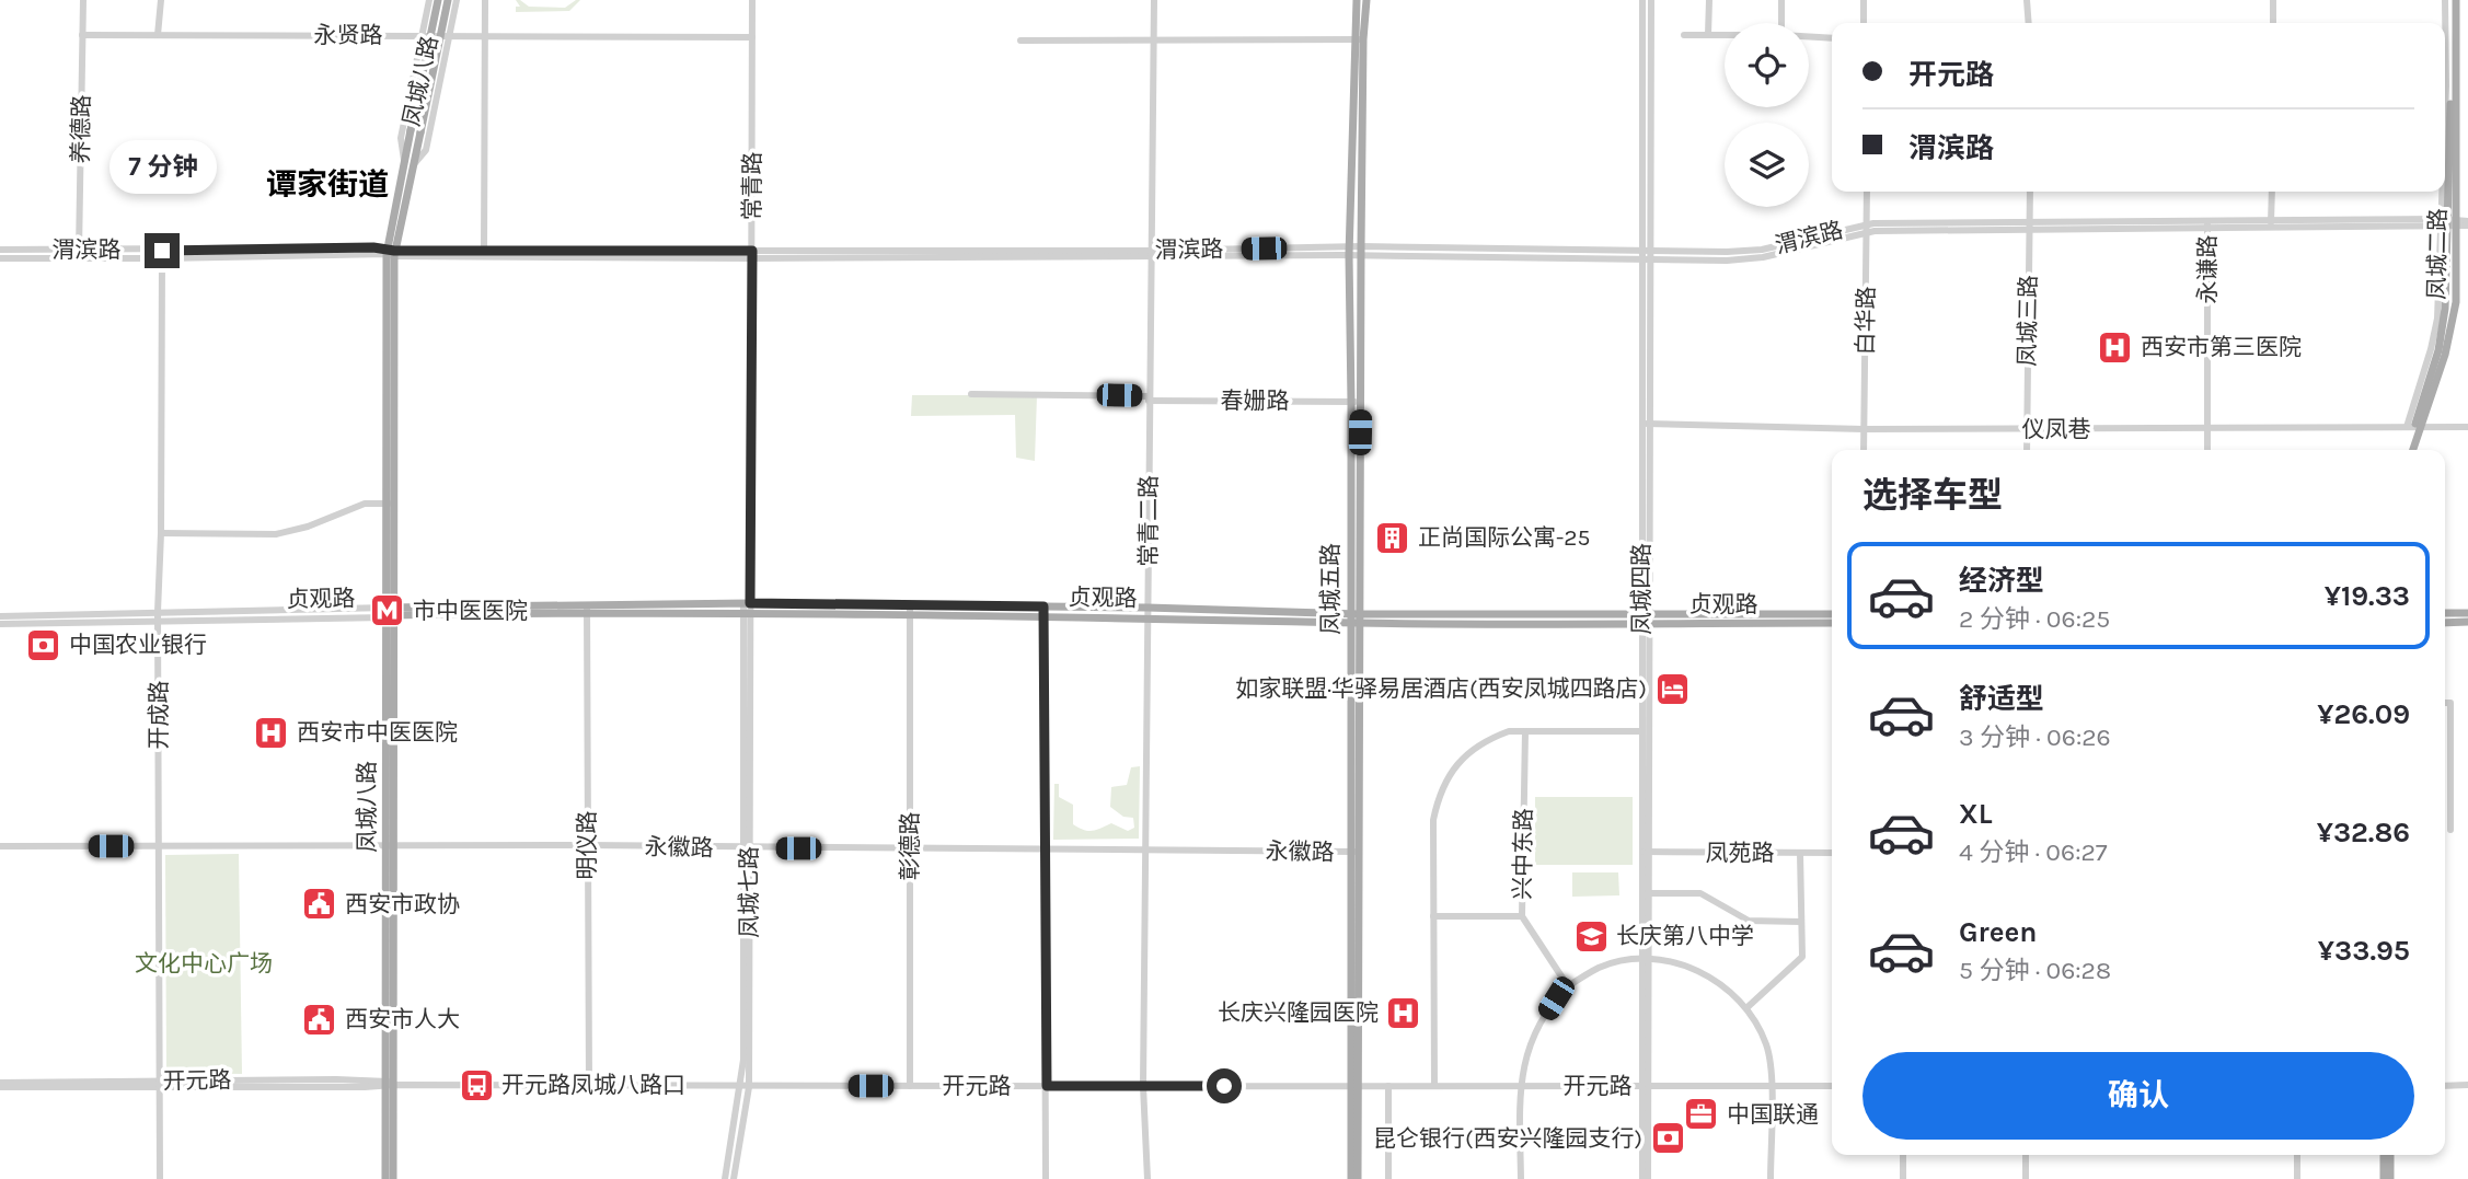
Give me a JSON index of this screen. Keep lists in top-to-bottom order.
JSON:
{
  "streets": {
    "main road": [
      "凤城八路",
      "凤城二路",
      "凤城五路",
      "贞观路"
    ],
    "street": [
      "永贤路",
      "养德路",
      "常青路",
      "渭滨路",
      "永谦路",
      "白华路",
      "凤城三路",
      "春姗路",
      "仪凤巷",
      "常青二路",
      "凤城四路",
      "开成路",
      "明仪路",
      "彰德路",
      "永徽路",
      "凤苑路",
      "兴中东路",
      "凤城七路",
      "开元路"
    ]
  },
  "crossings": [
    ["永贤路", "凤城八路"],
    ["永贤路", "养德路"],
    ["永贤路", "常青路"],
    ["凤城八路", "渭滨路"],
    ["凤城八路", "贞观路"],
    ["凤城八路", "永徽路"],
    ["凤城八路", "开元路"],
    ["养德路", "渭滨路"],
    ["常青路", "渭滨路"],
    ["常青路", "贞观路"],
    ["常青路", "凤城七路"],
    ["渭滨路", "凤城二路"],
    ["渭滨路", "永谦路"],
    ["渭滨路", "白华路"],
    ["渭滨路", "凤城三路"],
    ["渭滨路", "常青二路"],
    ["渭滨路", "凤城五路"],
    ["渭滨路", "凤城四路"],
    ["渭滨路", "开成路"],
    ["凤城二路", "仪凤巷"],
    ["永谦路", "仪凤巷"],
    ["白华路", "仪凤巷"],
    ["凤城三路", "仪凤巷"],
    ["春姗路", "常青二路"],
    ["春姗路", "凤城五路"],
    ["仪凤巷", "凤城四路"],
    ["常青二路", "贞观路"],
    ["常青二路", "永徽路"],
    ["常青二路", "开元路"],
    ["凤城五路", "贞观路"],
    ["凤城五路", "永徽路"],
    ["凤城五路", "开元路"],
    ["凤城四路", "贞观路"],
    ["凤城四路", "凤苑路"],
    ["凤城四路", "开元路"],
    ["贞观路", "开成路"],
    ["贞观路", "明仪路"],
    ["贞观路", "彰德路"],
    ["贞观路", "凤城七路"],
    ["开成路", "永徽路"],
    ["开成路", "开元路"],
    ["明仪路", "永徽路"],
    ["明仪路", "开元路"],
    ["彰德路", "永徽路"],
    ["彰德路", "开元路"],
    ["永徽路", "凤城七路"],
    ["凤城七路", "开元路"]
  ],
  "districts": ["谭家街道"],
  "parks": ["文化中心广场"],
  "places": {
    "hospital": ["西安市第三医院", "西安市中医医院", "长庆兴隆园医院"],
    "building": ["正尚国际公寓-25"],
    "metro station": ["市中医医院"],
    "bank": ["中国农业银行", "昆仑银行(西安兴隆园支行)"],
    "hotel": ["如家联盟·华驿易居酒店(西安凤城四路店)"],
    "public building": ["西安市政协", "西安市人大"],
    "school or university": ["长庆第八中学"],
    "bus stop": ["开元路凤城八路口"],
    "office": ["中国联通"]
  },
  "page": {
    "banner": ["开元路", "渭滨路"],
    "bubble": "7 分钟",
    "heading": "选择车型",
    "list": [
      {
        "name": "经济型",
        "note": "2 分钟 · 06:25",
        "value": "¥19.33"
      },
      {
        "name": "舒适型",
        "note": "3 分钟 · 06:26",
        "value": "¥26.09"
      },
      {
        "name": "XL",
        "note": "4 分钟 · 06:27",
        "value": "¥32.86"
      },
      {
        "name": "Green",
        "note": "5 分钟 · 06:28",
        "value": "¥33.95"
      }
    ],
    "buttons": "确认"
  }
}
